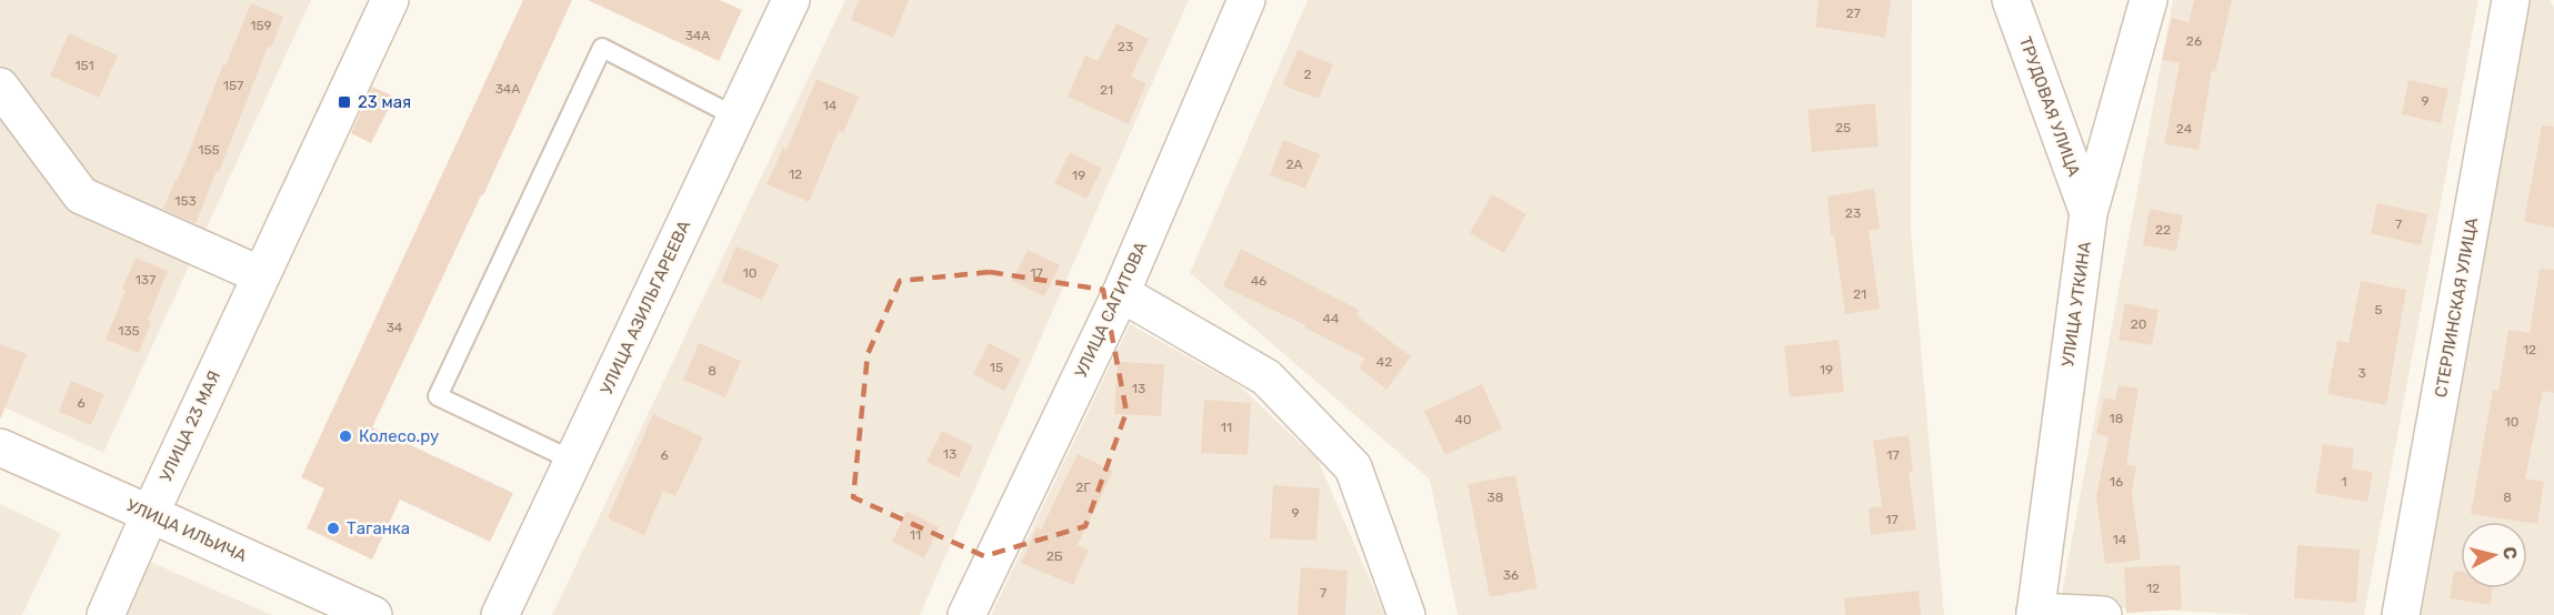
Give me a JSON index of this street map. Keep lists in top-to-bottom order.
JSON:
{
  "streets": {
    "street": [
      "ТРУДОВАЯ УЛИЦА",
      "УЛИЦА УТКИНА",
      "УЛИЦА АЗИЛЬГАРЕЕВА",
      "СТЕРЛИНСКАЯ УЛИЦА",
      "УЛИЦА САГИТОВА",
      "УЛИЦА 23 МАЯ",
      "УЛИЦА ИЛЬИЧА"
    ]
  },
  "crossings": [
    ["ТРУДОВАЯ УЛИЦА", "УЛИЦА УТКИНА"],
    ["УЛИЦА 23 МАЯ", "УЛИЦА ИЛЬИЧА"]
  ],
  "places": {
    "transit": ["23 мая"],
    "other": ["Колесо.ру", "Таганка"]
  },
  "house_numbers": [
    "27",
    "159",
    "34А",
    "26",
    "23",
    "151",
    "2",
    "157",
    "34А",
    "21",
    "9",
    "14",
    "25",
    "24",
    "155",
    "2А",
    "12",
    "19",
    "153",
    "23",
    "7",
    "22",
    "10",
    "17",
    "137",
    "46",
    "21",
    "5",
    "44",
    "20",
    "34",
    "135",
    "12",
    "42",
    "15",
    "19",
    "8",
    "3",
    "13",
    "6",
    "18",
    "40",
    "10",
    "11",
    "13",
    "6",
    "17",
    "16",
    "1",
    "2Г",
    "38",
    "8",
    "9",
    "17",
    "11",
    "14",
    "2Б",
    "36",
    "12",
    "7"
  ],
  "north": "right"
}
